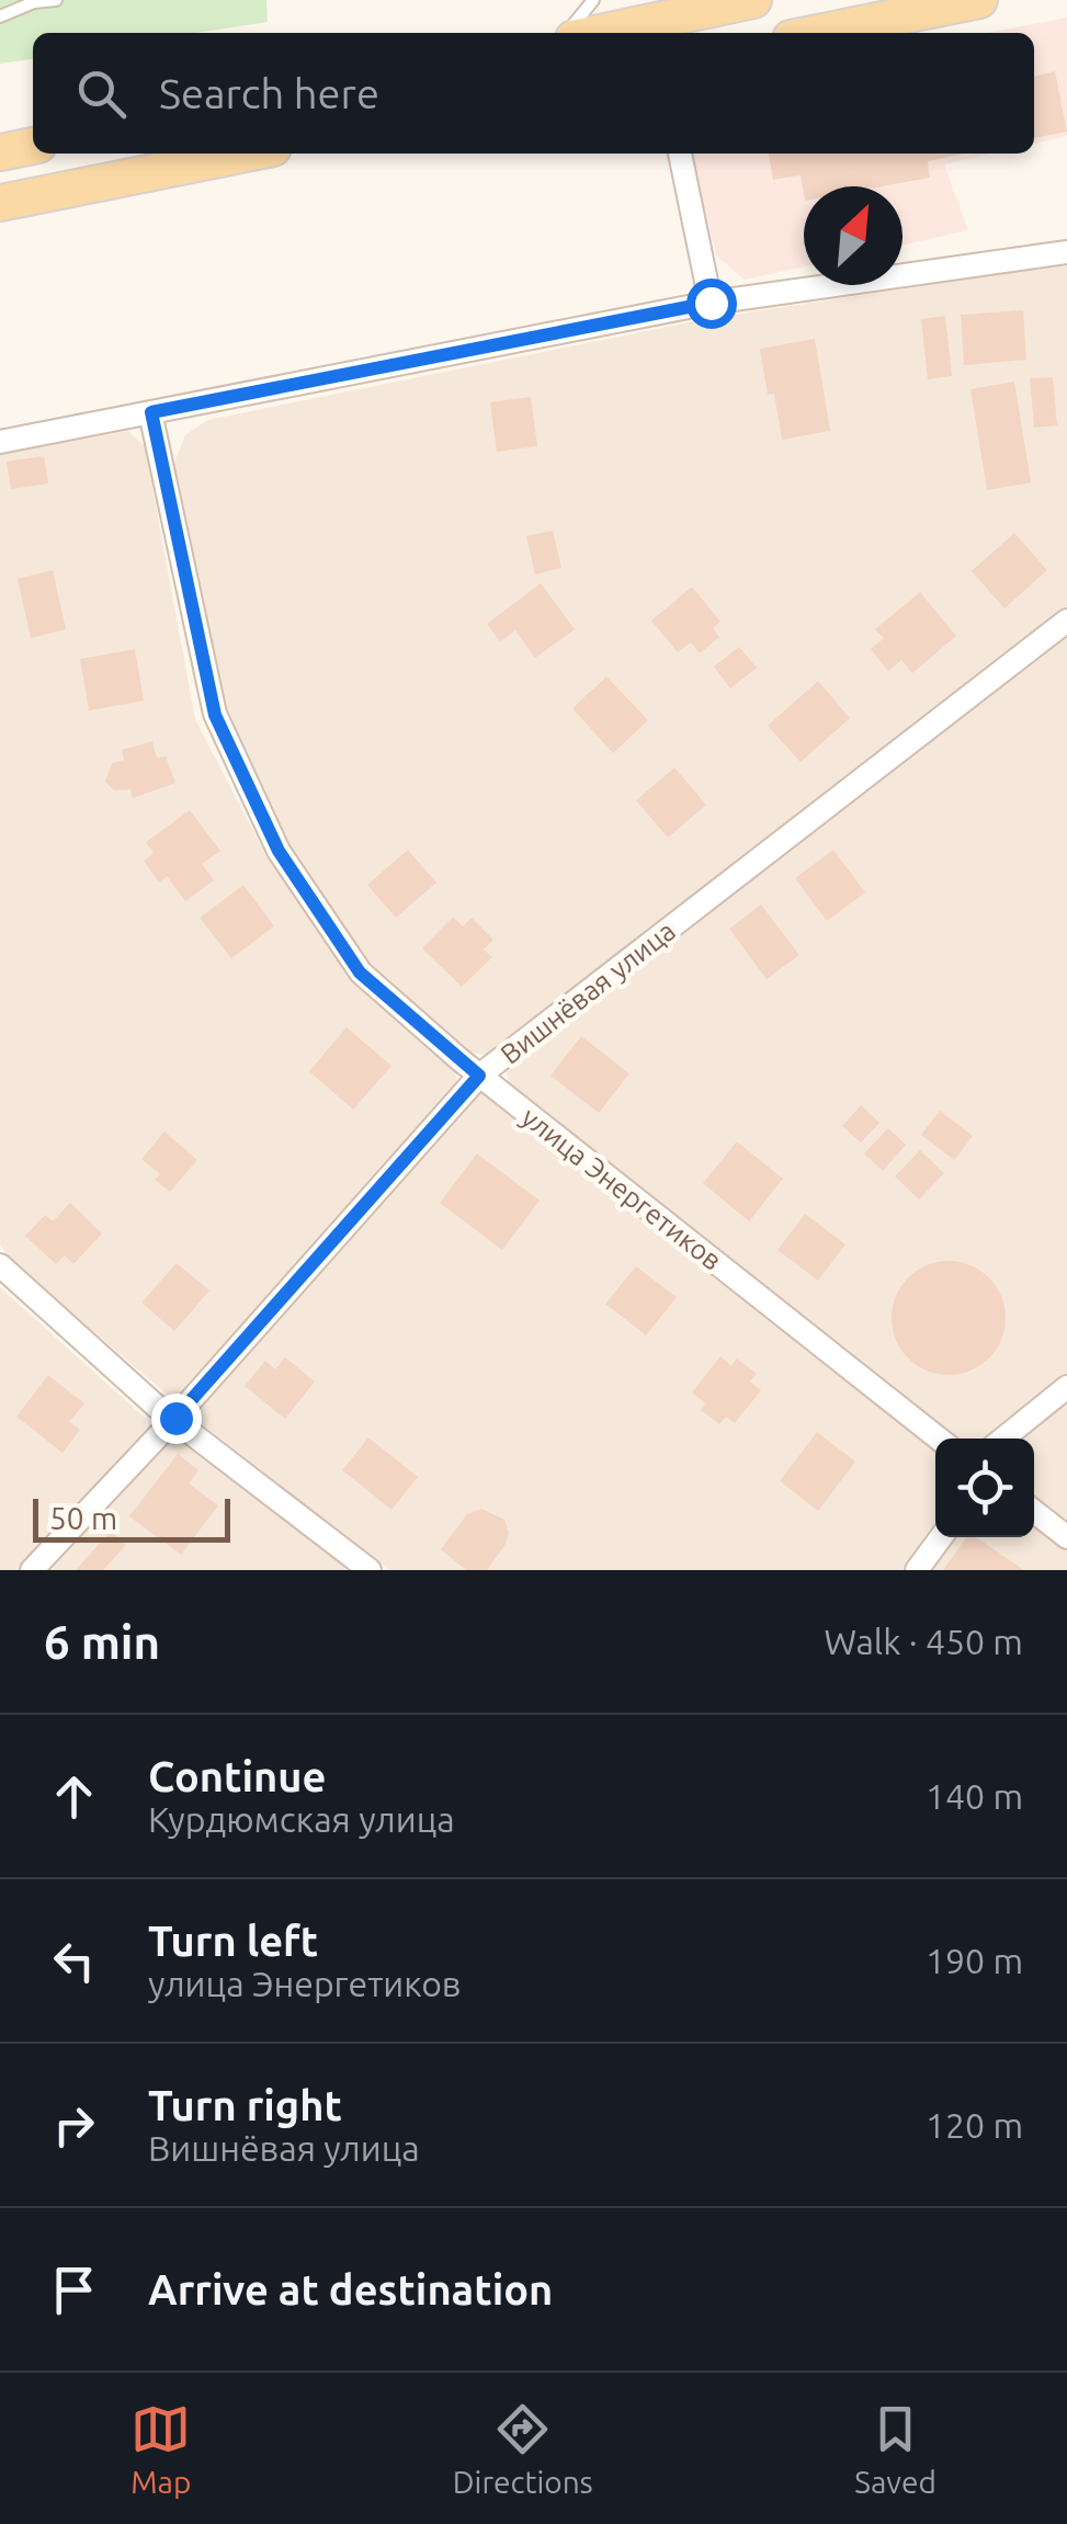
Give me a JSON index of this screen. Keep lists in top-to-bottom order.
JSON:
{
  "streets": {
    "street": ["Вишнёвая улица", "улица Энергетиков"]
  },
  "crossings": [
    ["Вишнёвая улица", "улица Энергетиков"]
  ],
  "scale_bar": "50 m",
  "north": "top right",
  "page": {
    "search": "Search here",
    "scale": "50 m",
    "heading": ["6 min", "Walk · 450 m"],
    "list": [
      ["Continue", "Курдюмская улица", "140 m"],
      ["Turn left", "улица Энергетиков", "190 m"],
      ["Turn right", "Вишнёвая улица", "120 m"],
      "Arrive at destination"
    ],
    "nav": ["Map", "Directions", "Saved"]
  }
}
